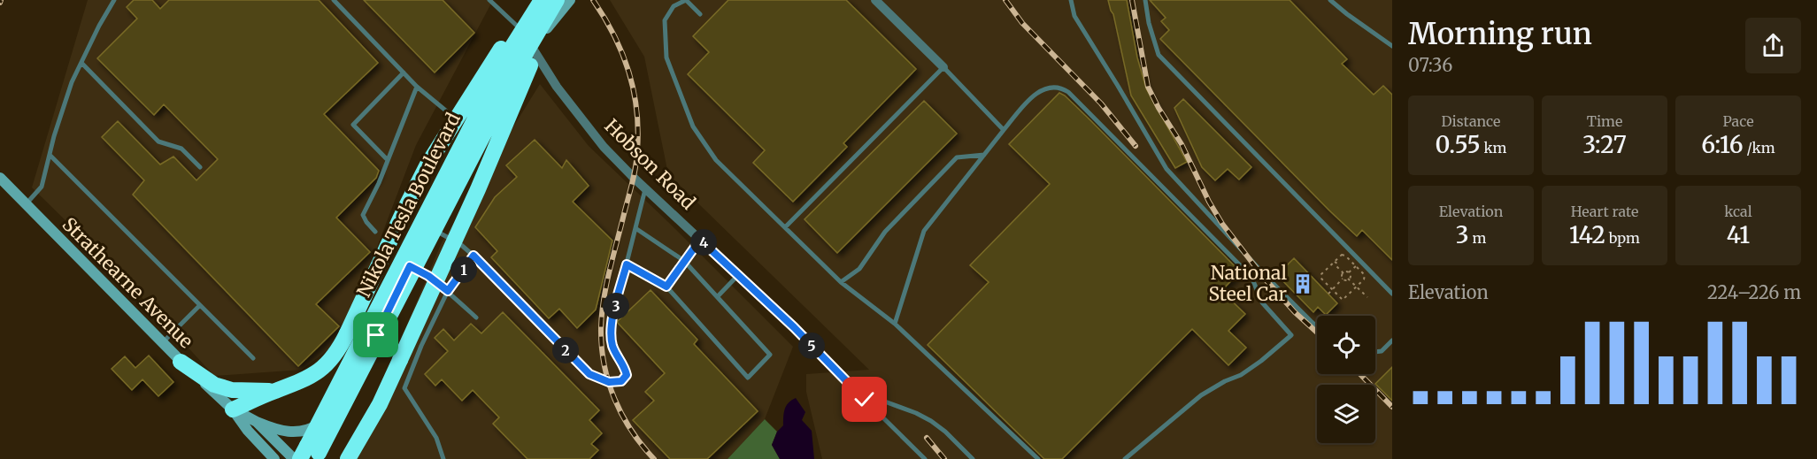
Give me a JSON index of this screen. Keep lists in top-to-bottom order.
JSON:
{
  "streets": {
    "highway": ["Nikola Tesla Boulevard"],
    "main road": ["Strathearne Avenue"],
    "street": ["Hobson Road"]
  },
  "places": {
    "building": ["National Steel Car"]
  },
  "page": {
    "heading": ["Morning run", "07:36"],
    "stats": [
      ["Distance", "0.55 km"],
      ["Time", "3:27"],
      ["Pace", "6:16 /km"],
      ["Elevation", "3 m"],
      ["Heart rate", "142 bpm"],
      ["kcal", "41"]
    ],
    "pins": [
      "4",
      "1",
      "3",
      "5",
      "2"
    ],
    "chart": ["Elevation", "224–226 m"]
  }
}
